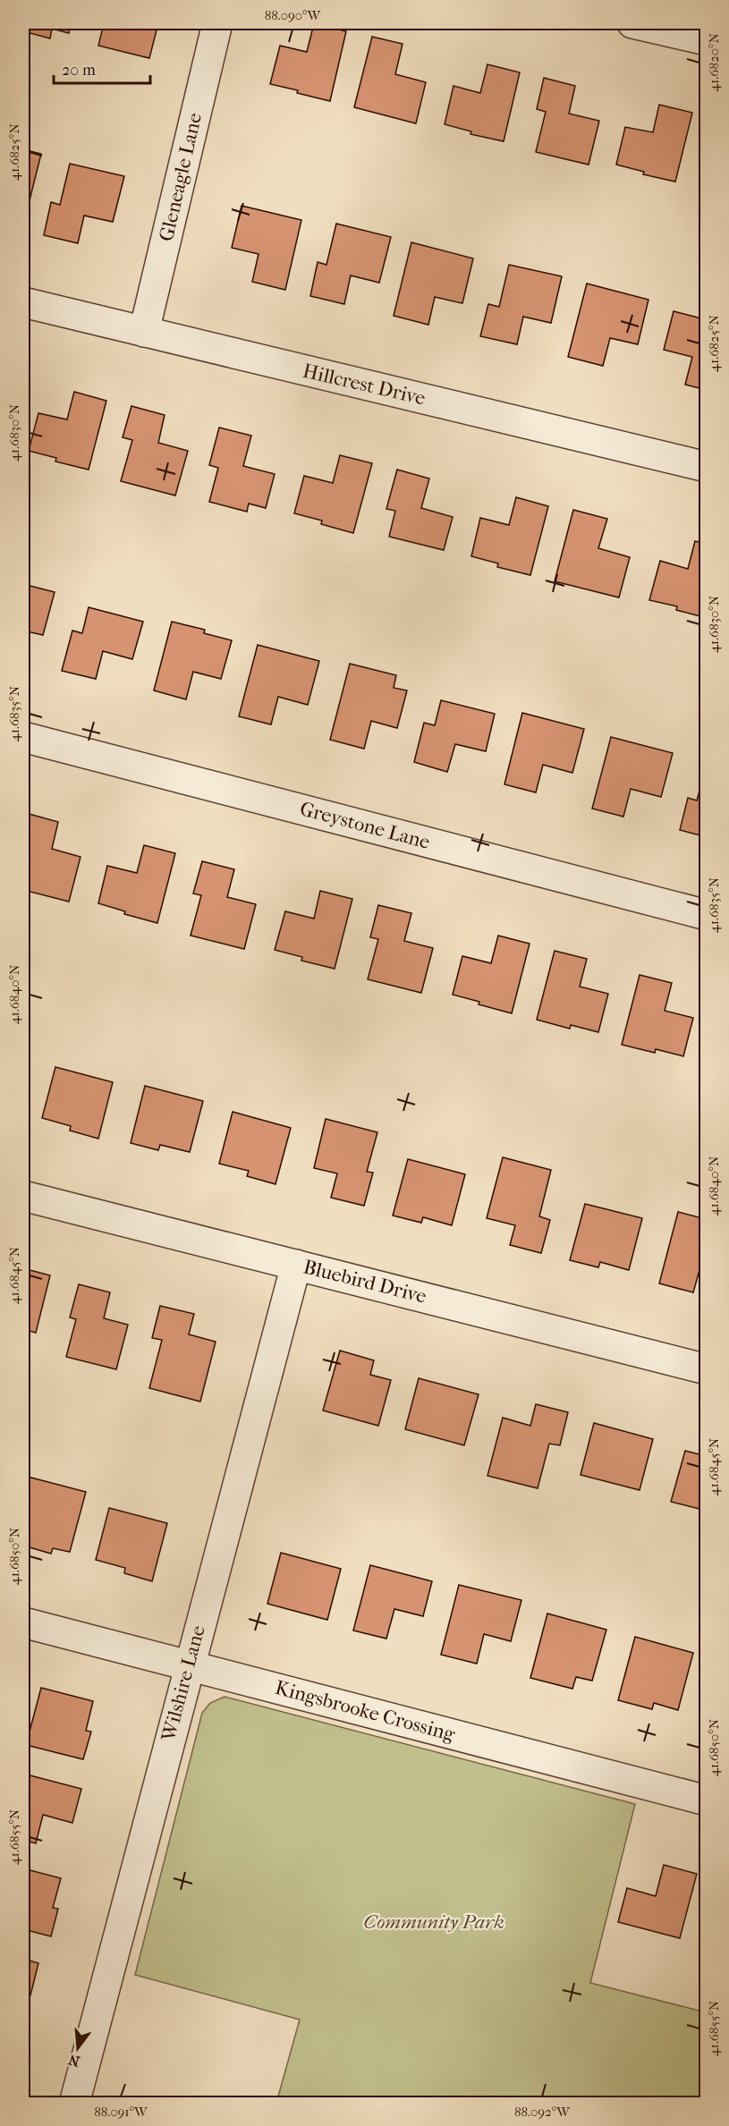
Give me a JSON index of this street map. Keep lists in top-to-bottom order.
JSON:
{
  "streets": {
    "street": [
      "Gleneagle Lane",
      "Hillcrest Drive",
      "Greystone Lane",
      "Bluebird Drive",
      "Wilshire Lane",
      "Kingsbrooke Crossing"
    ]
  },
  "crossings": [
    ["Gleneagle Lane", "Hillcrest Drive"],
    ["Bluebird Drive", "Wilshire Lane"],
    ["Wilshire Lane", "Kingsbrooke Crossing"]
  ],
  "parks": ["Community Park"],
  "scale_bar": "20 m",
  "north": "bottom",
  "coordinates": [
    "88.090°W",
    "41.6820°N",
    "41.6825°N",
    "41.6830°N",
    "41.6835°N",
    "41.6840°N",
    "41.6845°N",
    "41.6850°N",
    "41.6855°N",
    "88.091°W",
    "88.092°W"
  ]
}
